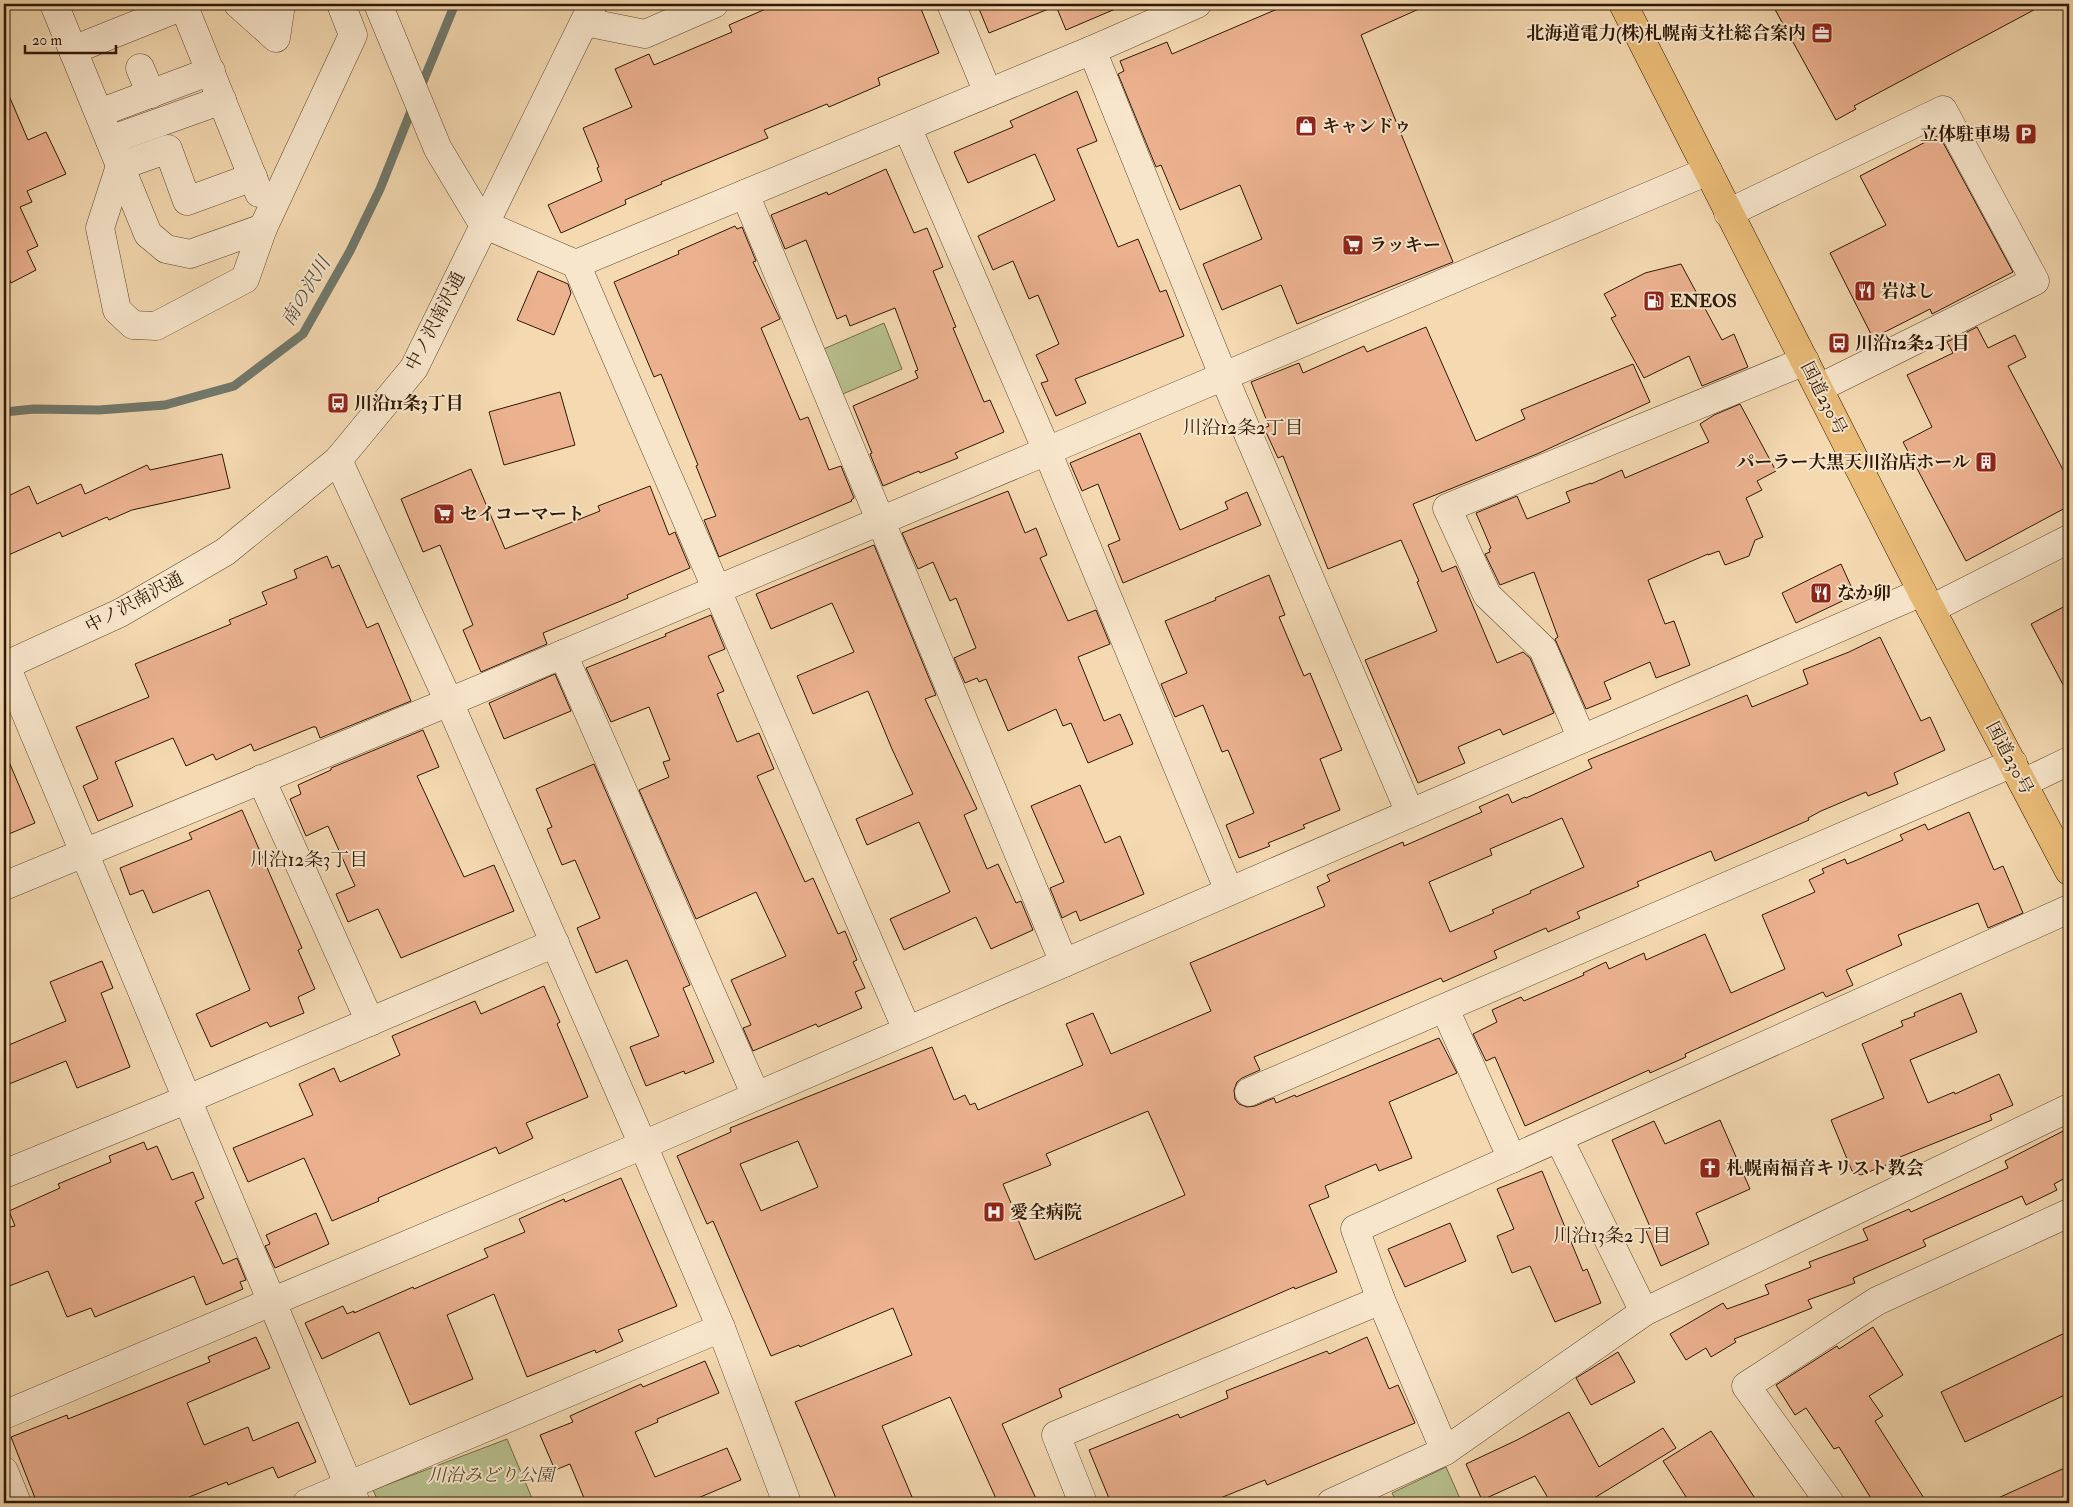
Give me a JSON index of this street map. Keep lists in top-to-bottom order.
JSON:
{
  "streets": {
    "highway": ["国道230号"],
    "street": ["中ノ沢南沢通"]
  },
  "districts": ["川沿12条2丁目", "川沿12条3丁目", "川沿13条2丁目"],
  "water": ["南の沢川"],
  "parks": ["川沿みどり公園"],
  "places": {
    "office": ["北海道電力(株)札幌南支社総合案内"],
    "shop": ["キャンドゥ"],
    "parking": ["立体駐車場"],
    "supermarket": ["ラッキー", "セイコーマート"],
    "restaurant": ["岩はし", "なか卯"],
    "fuel station": ["ENEOS"],
    "bus stop": ["川沿12条2丁目", "川沿11条3丁目"],
    "building": ["パーラー大黒天川沿店ホール"],
    "church": ["札幌南福音キリスト教会"],
    "hospital": ["愛全病院"]
  },
  "scale_bar": "20 m"
}
